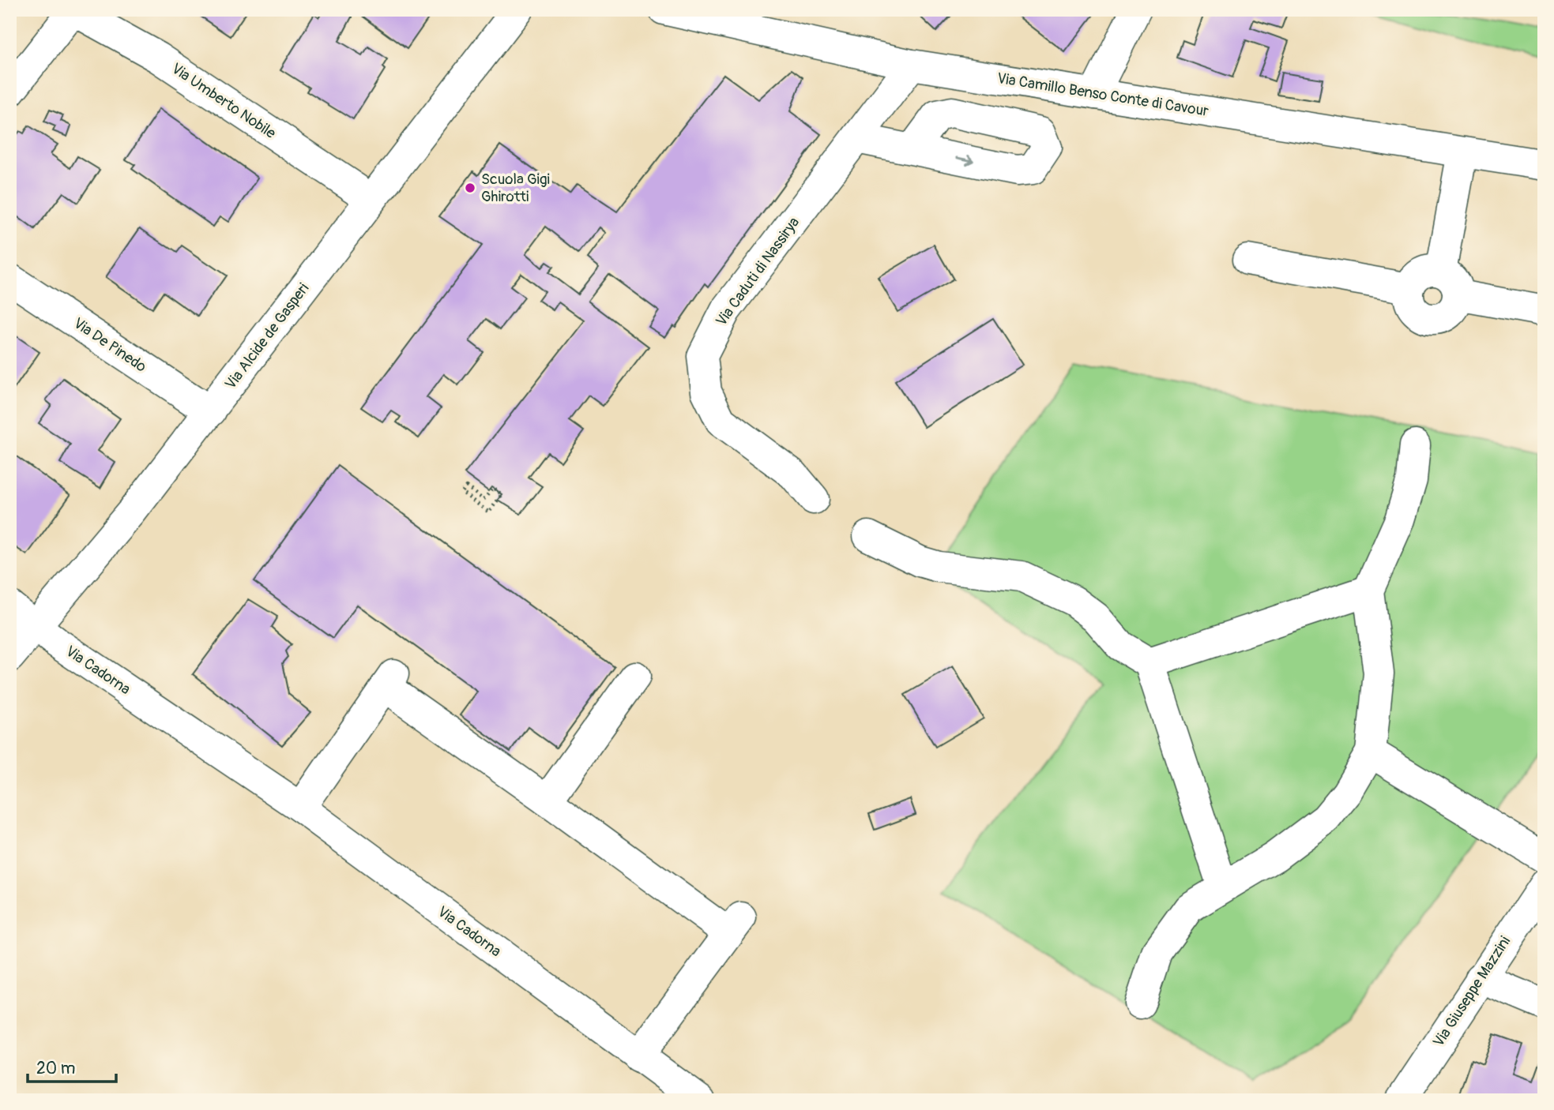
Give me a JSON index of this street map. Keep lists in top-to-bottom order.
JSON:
{
  "streets": {
    "street": [
      "Via Camillo Benso Conte di Cavour",
      "Via Umberto Nobile",
      "Via Caduti di Nassirya",
      "Via Alcide de Gasperi",
      "Via De Pinedo",
      "Via Cadorna",
      "Via Giuseppe Mazzini"
    ]
  },
  "crossings": [
    ["Via Camillo Benso Conte di Cavour", "Via Caduti di Nassirya"],
    ["Via Umberto Nobile", "Via Alcide de Gasperi"],
    ["Via Alcide de Gasperi", "Via De Pinedo"],
    ["Via Alcide de Gasperi", "Via Cadorna"]
  ],
  "places": ["Scuola Gigi Ghirotti"],
  "scale_bar": "20 m"
}
